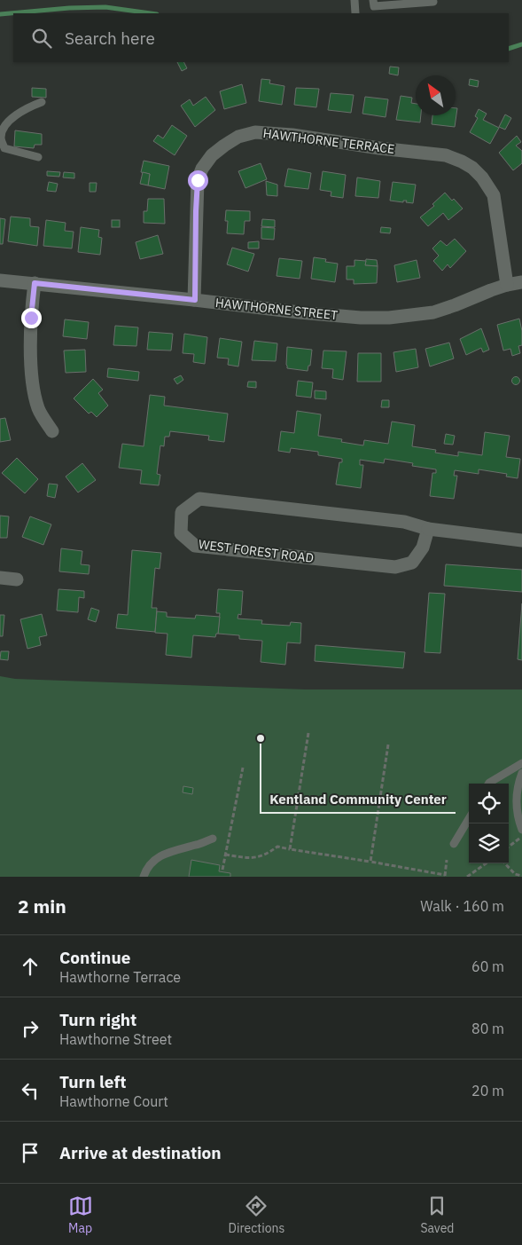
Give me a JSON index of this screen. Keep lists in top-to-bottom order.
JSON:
{
  "streets": {
    "street": ["HAWTHORNE TERRACE", "HAWTHORNE STREET", "WEST FOREST ROAD"]
  },
  "crossings": [
    ["HAWTHORNE TERRACE", "HAWTHORNE STREET"]
  ],
  "places": ["Kentland Community Center"],
  "north": "top left",
  "page": {
    "search": "Search here",
    "heading": ["2 min", "Walk · 160 m"],
    "list": [
      ["Continue", "Hawthorne Terrace", "60 m"],
      ["Turn right", "Hawthorne Street", "80 m"],
      ["Turn left", "Hawthorne Court", "20 m"],
      "Arrive at destination"
    ],
    "nav": ["Map", "Directions", "Saved"]
  }
}
